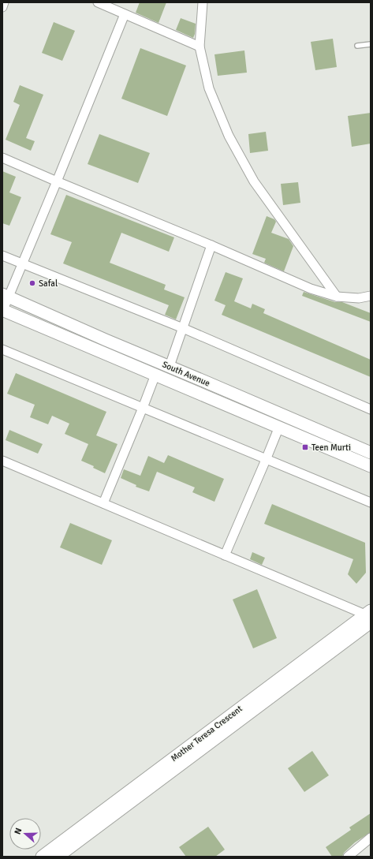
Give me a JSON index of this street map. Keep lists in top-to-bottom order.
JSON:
{
  "streets": {
    "main road": ["South Avenue", "Mother Teresa Crescent"]
  },
  "places": {
    "other": ["Safal"],
    "transit": ["Teen Murti"]
  },
  "north": "left"
}
